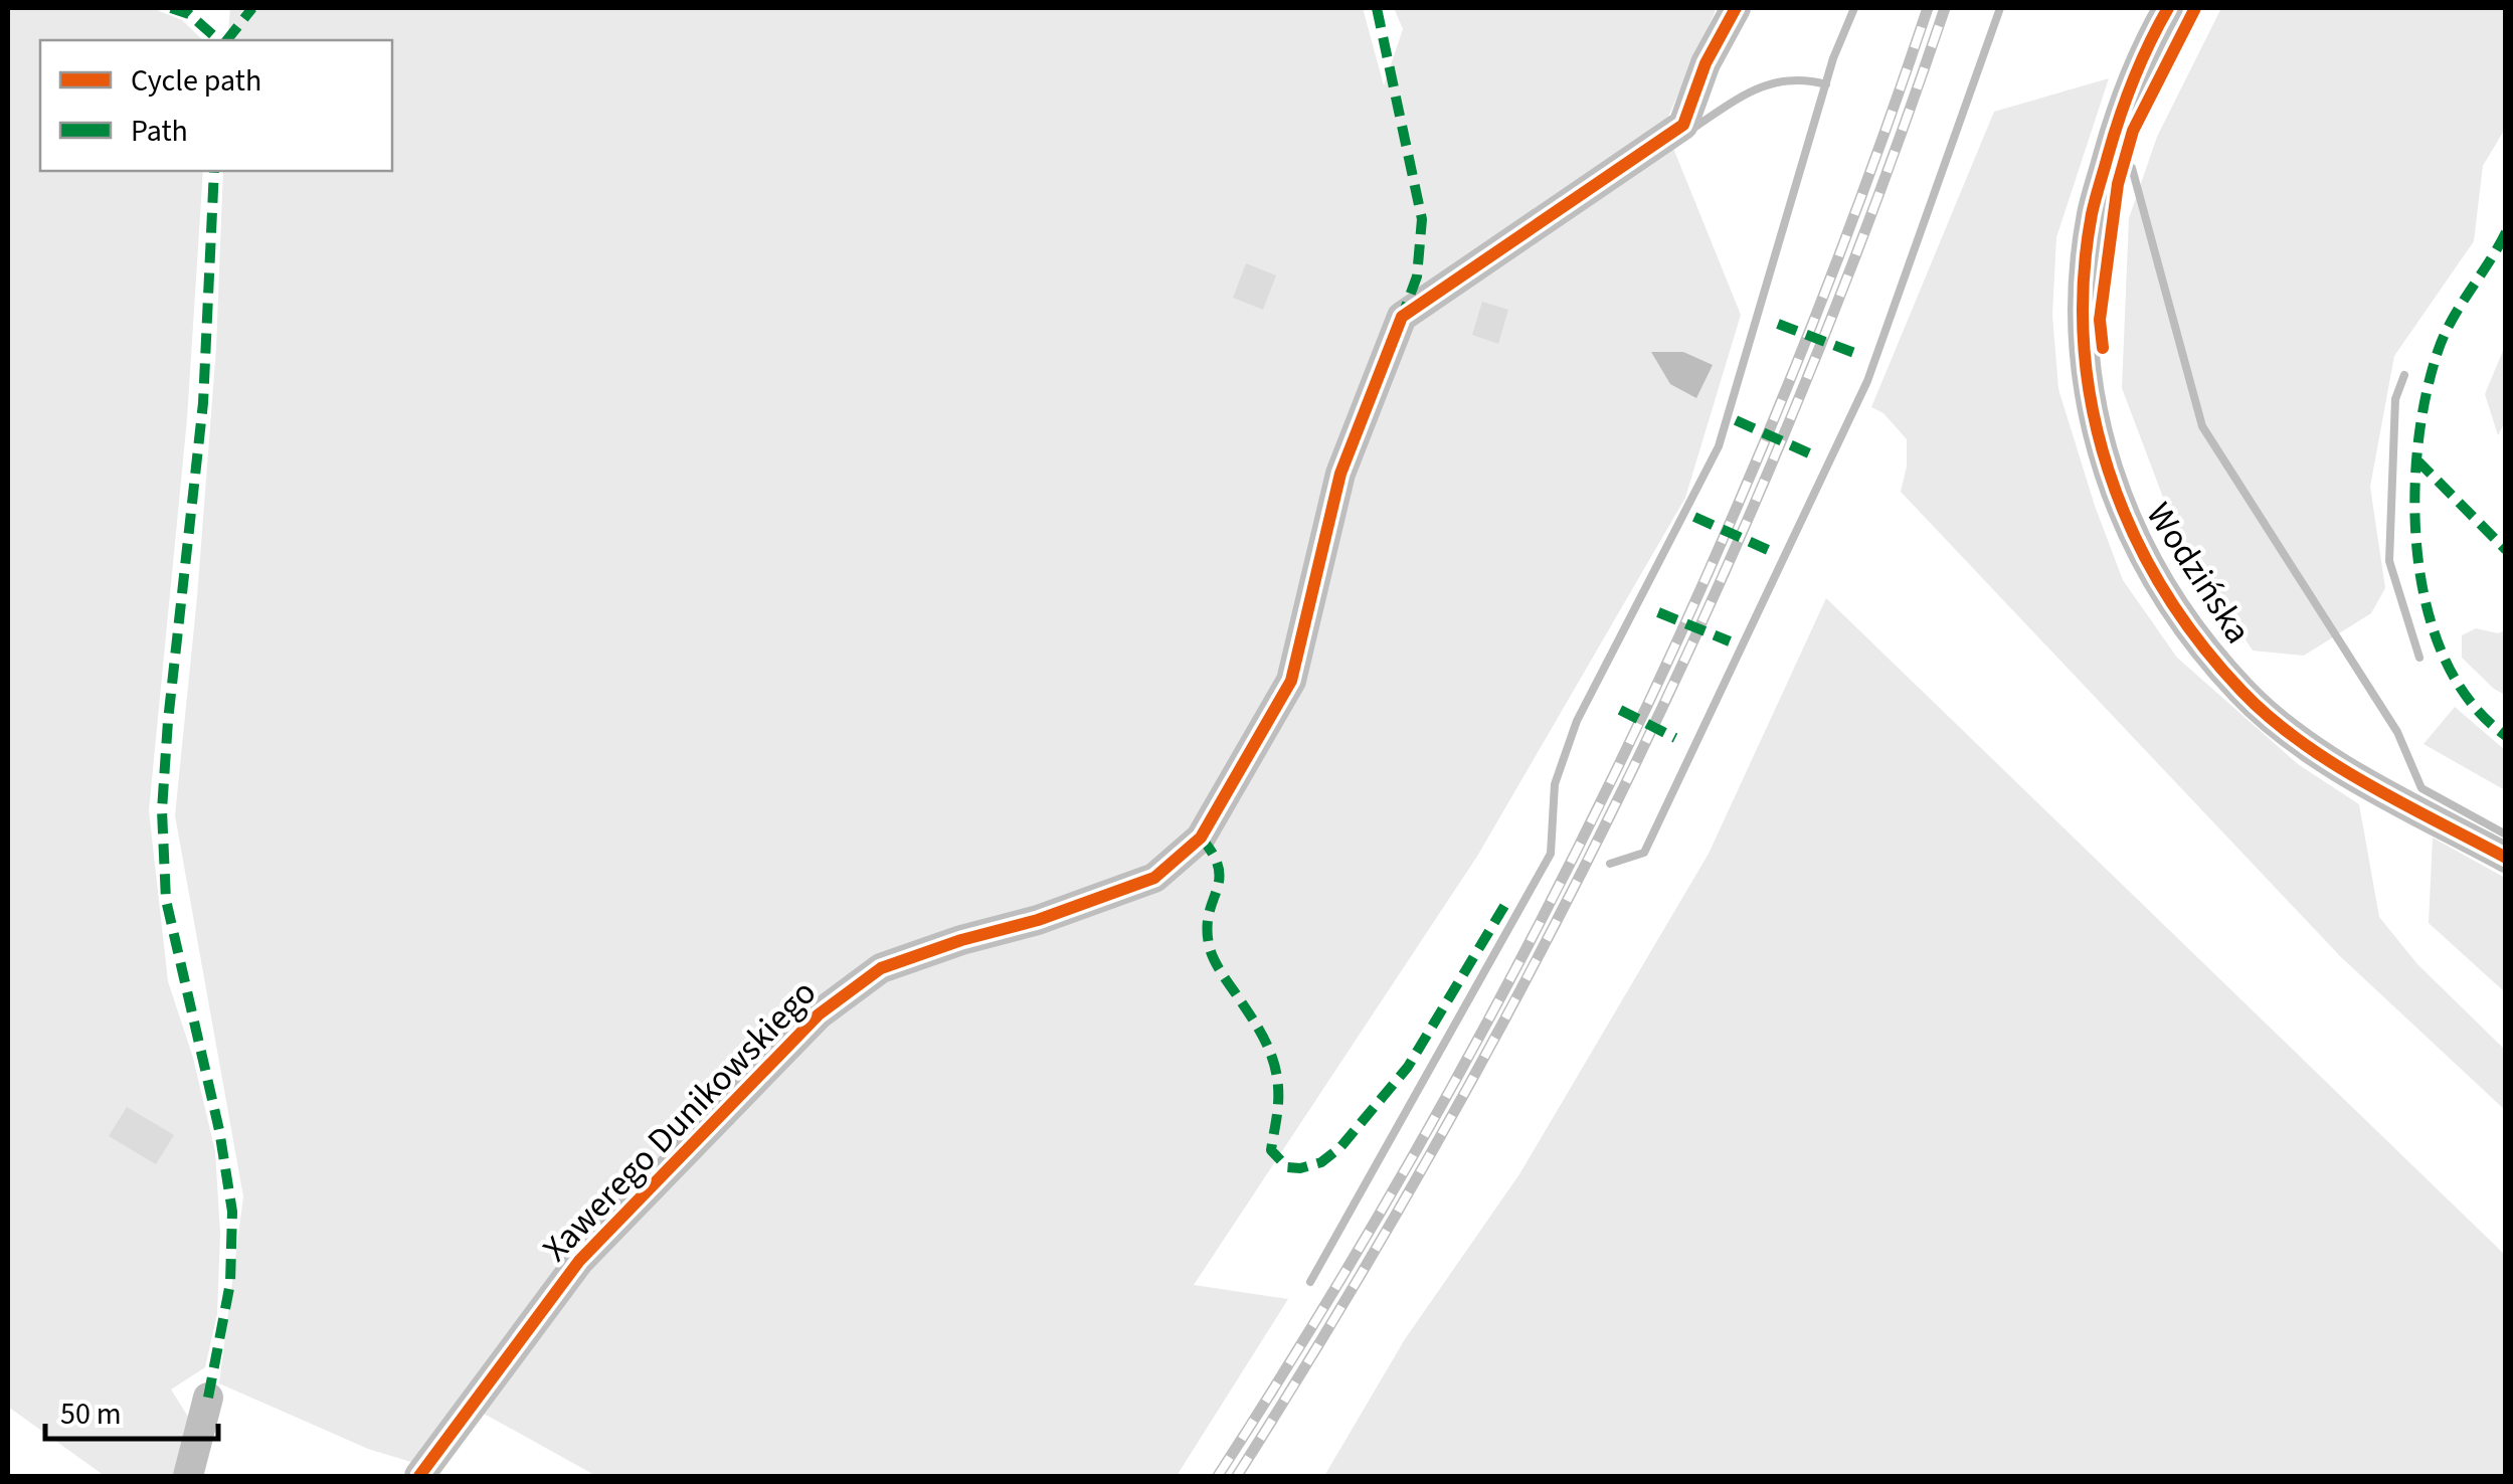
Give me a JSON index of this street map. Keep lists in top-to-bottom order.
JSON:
{
  "streets": {
    "street": ["Wodzińska", "Xawerego Dunikowskiego"]
  },
  "legend": ["Cycle path", "Path"],
  "scale_bar": "50 m"
}
